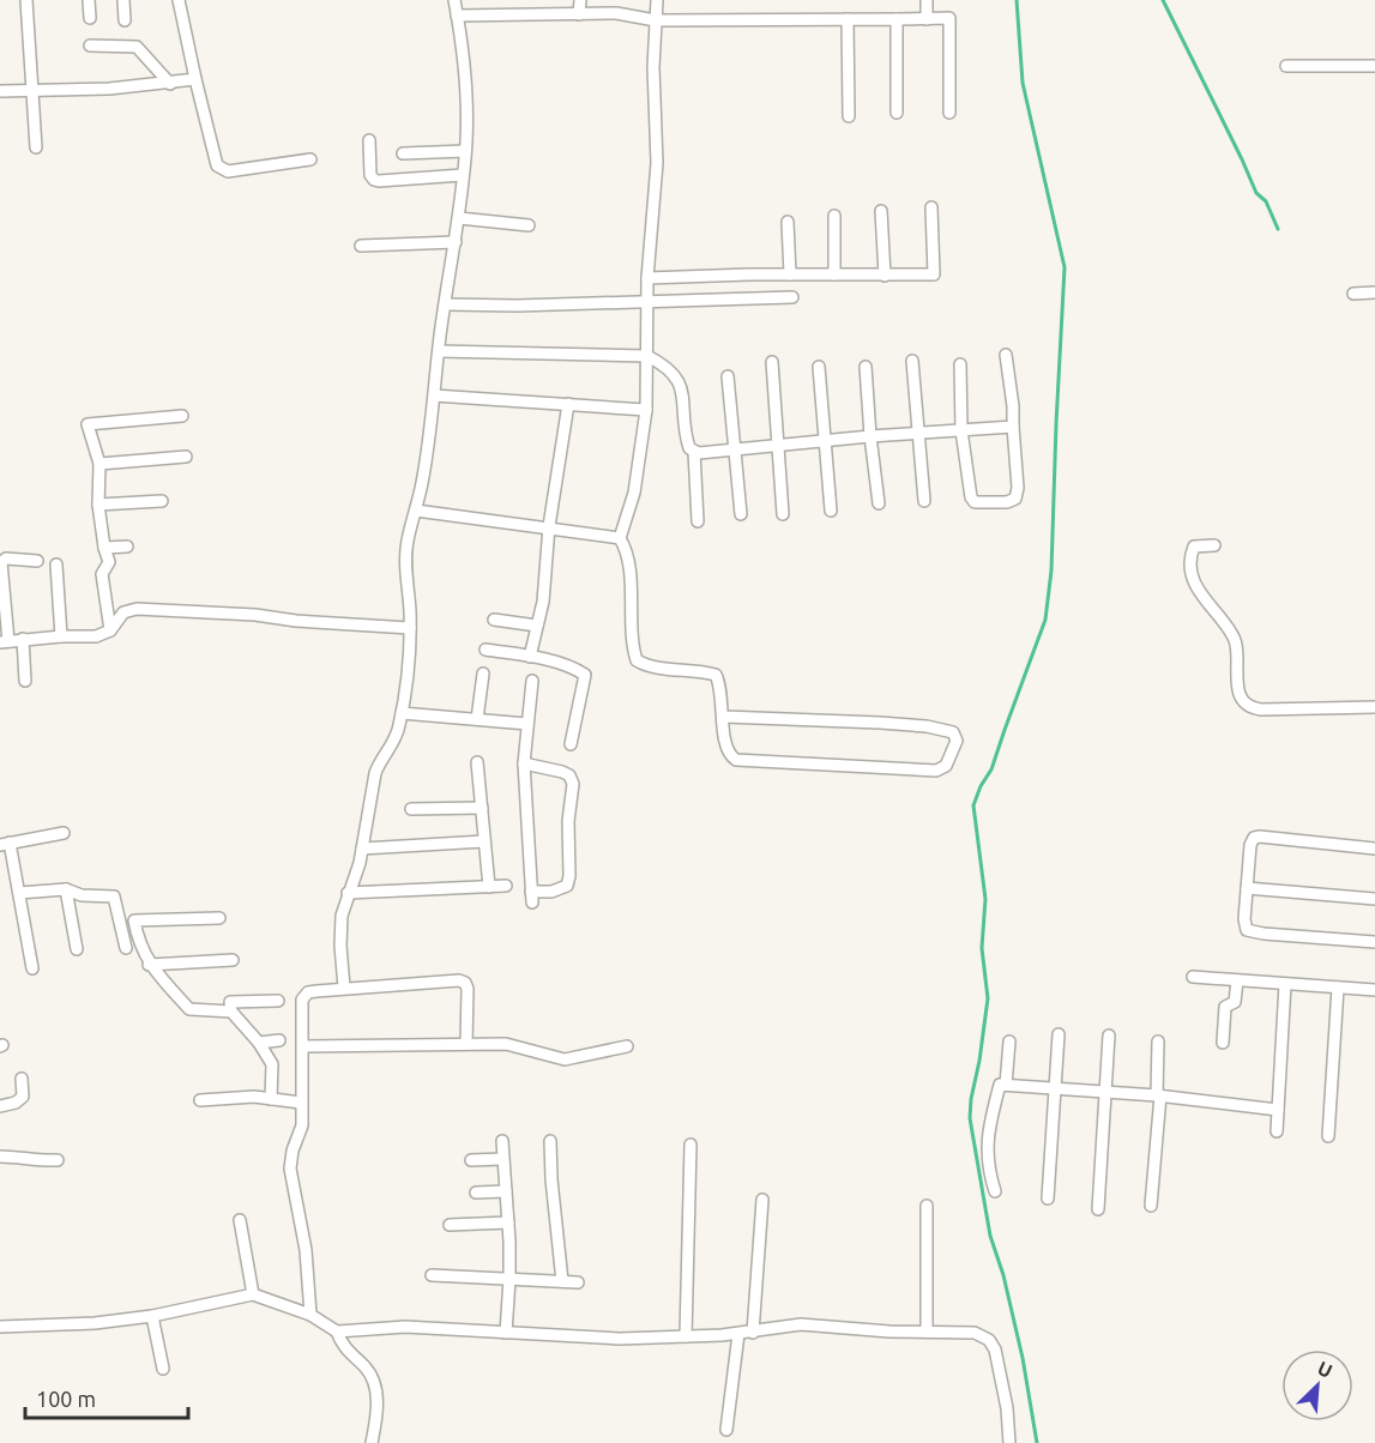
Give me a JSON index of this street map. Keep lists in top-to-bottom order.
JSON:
{
  "scale_bar": "100 m",
  "north": "top right"
}
